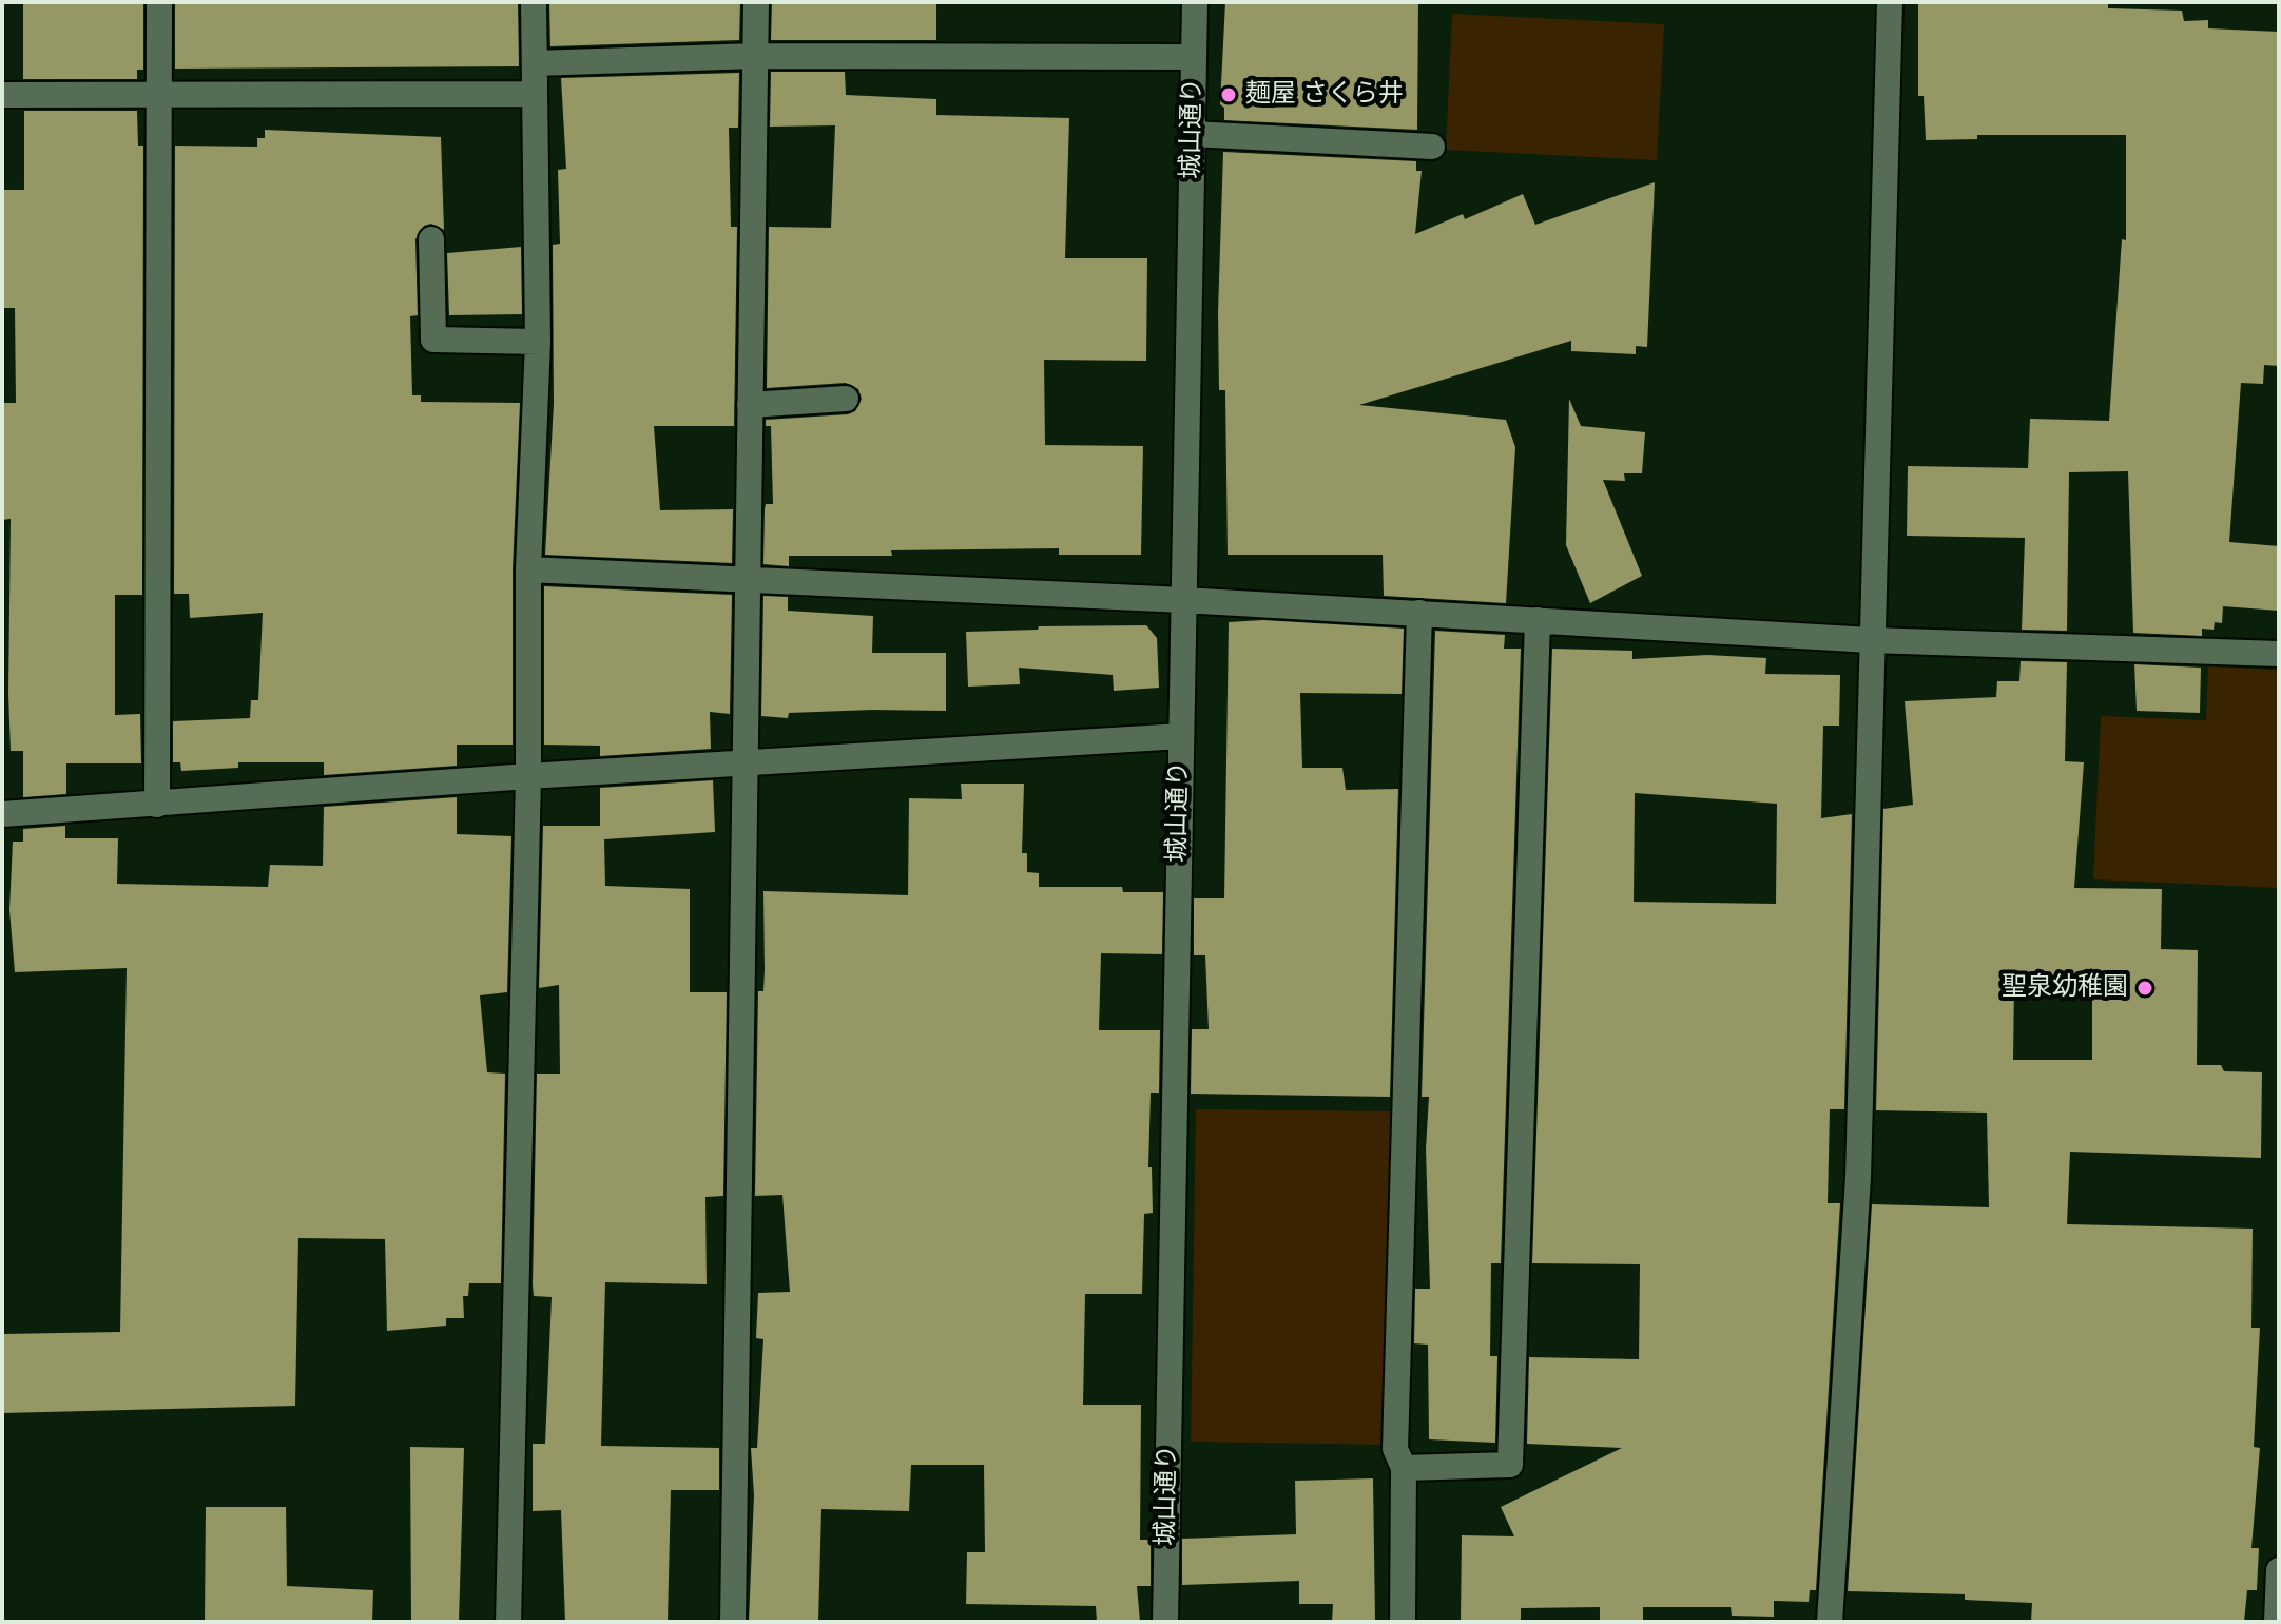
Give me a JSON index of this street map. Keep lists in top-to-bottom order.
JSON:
{
  "streets": {
    "street": ["城山通り"]
  },
  "places": ["麺屋 さくら井", "聖泉幼稚園"]
}
